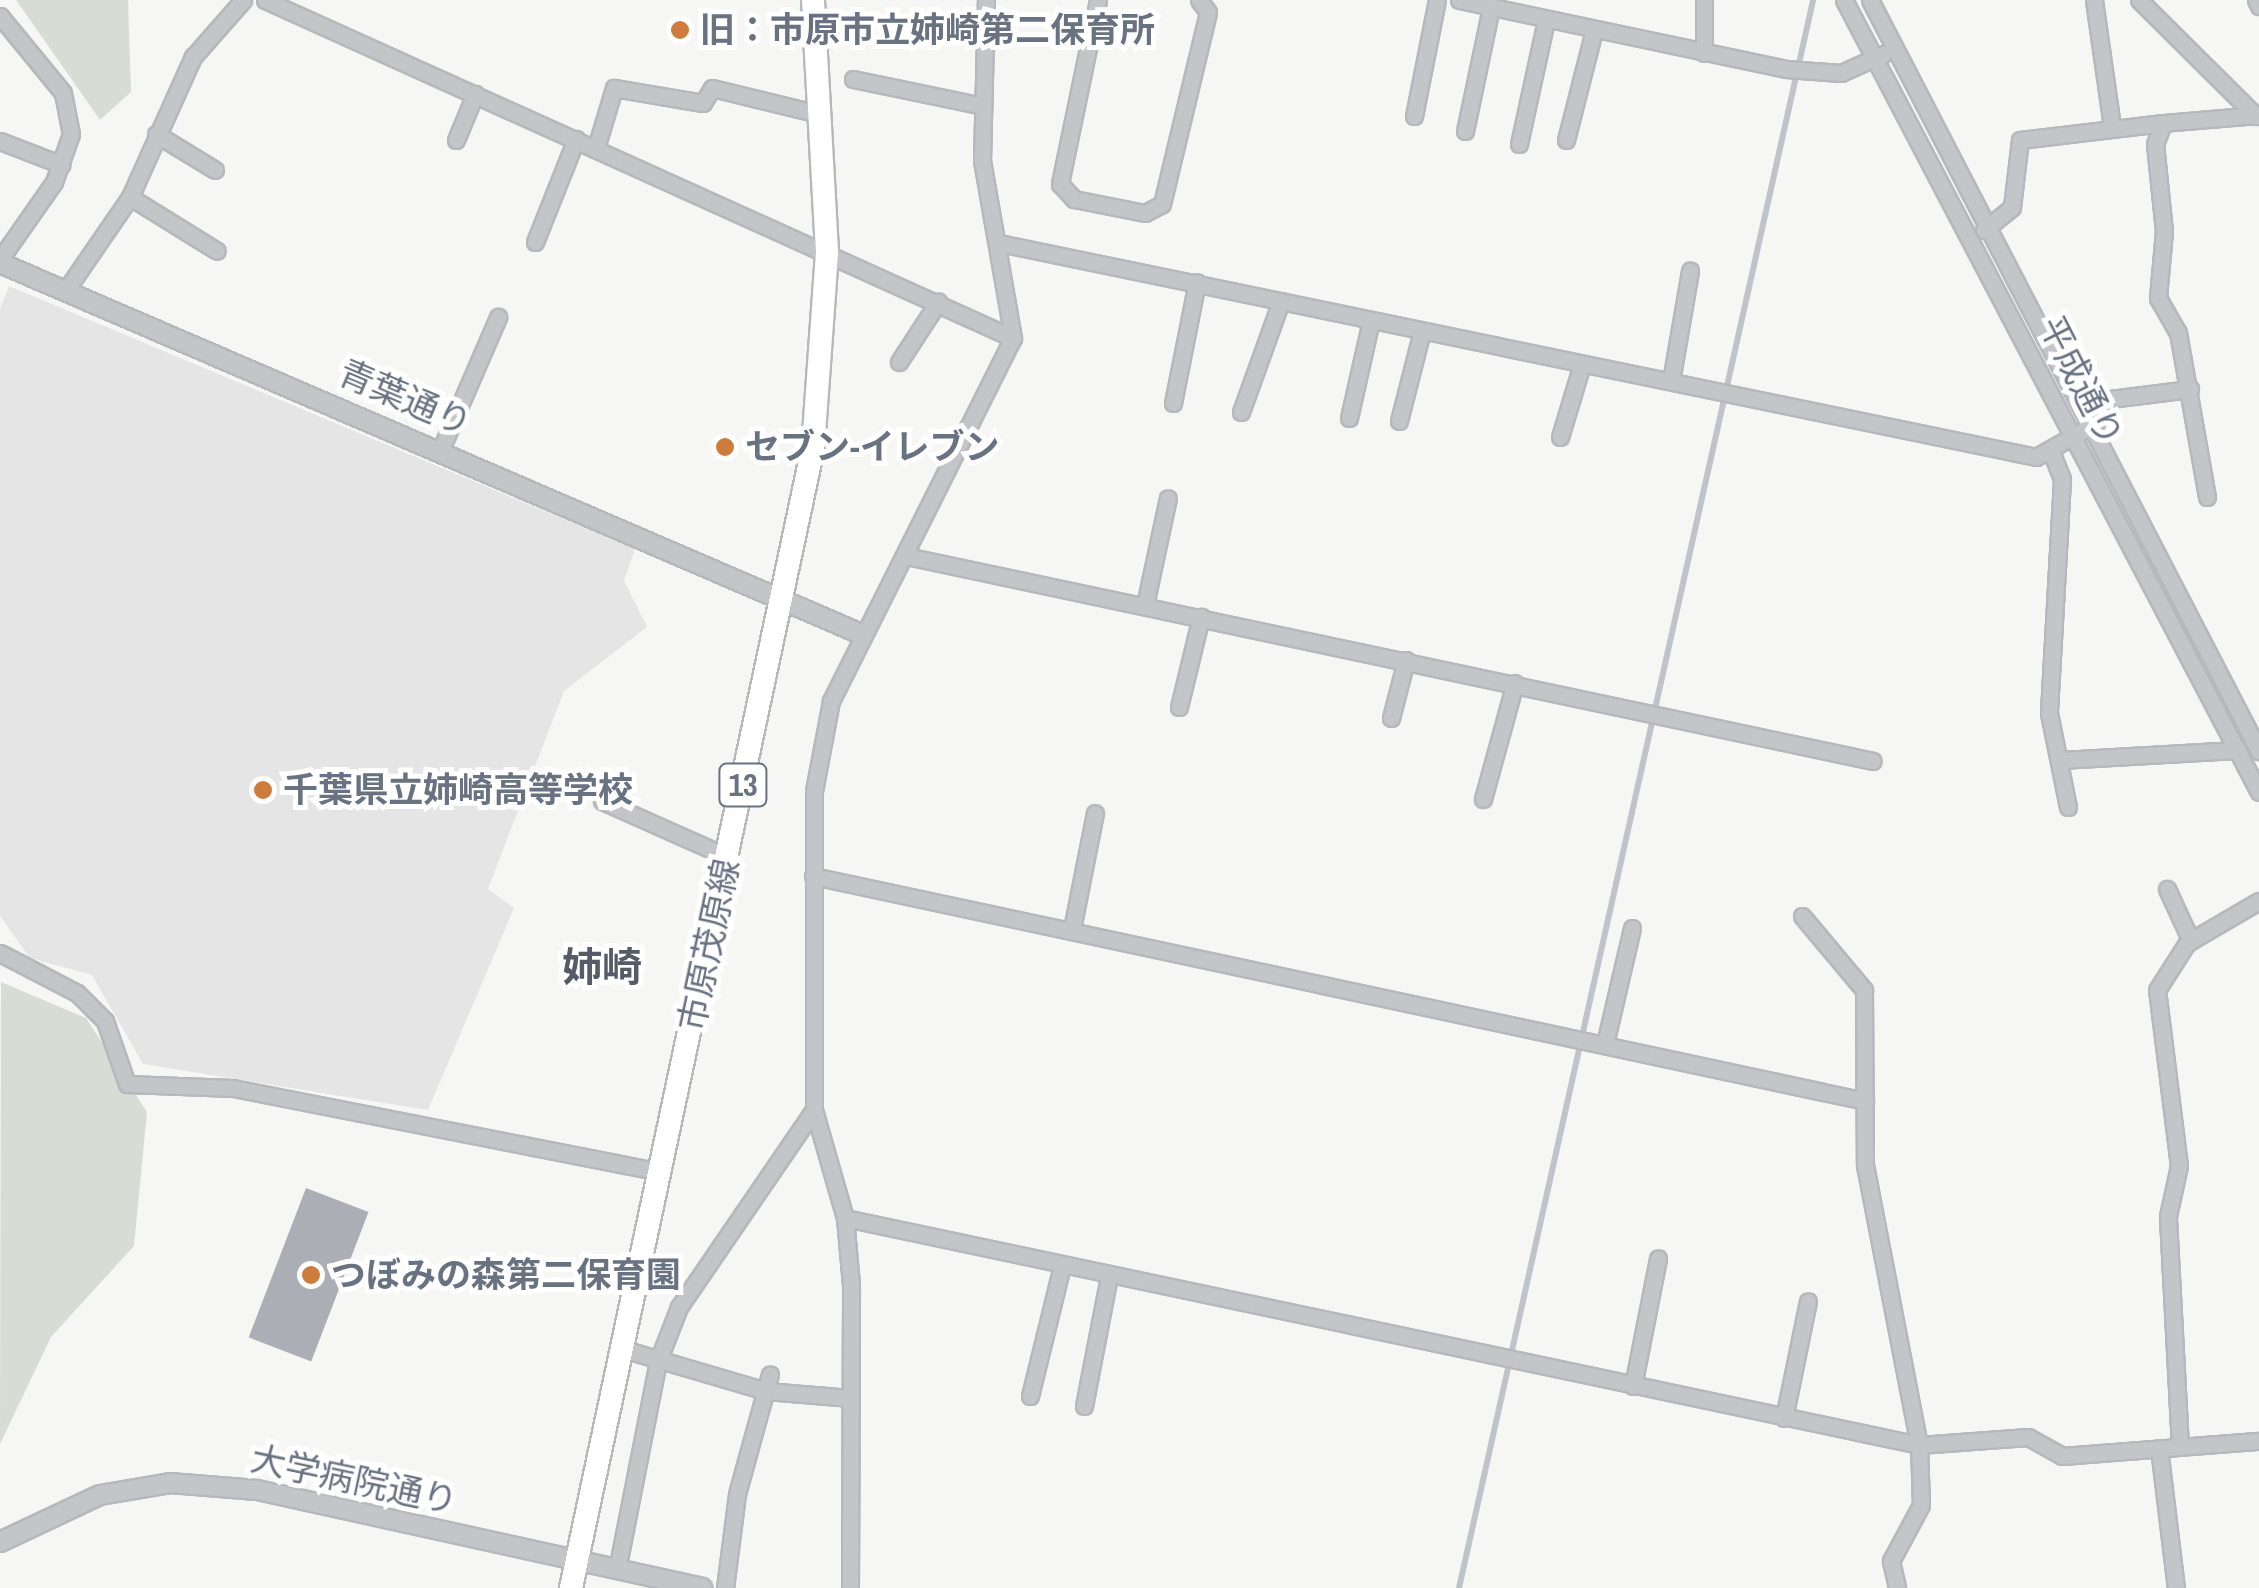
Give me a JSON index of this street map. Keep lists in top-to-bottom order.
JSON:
{
  "streets": {
    "main road": ["13", "市原茂原線"],
    "street": ["平成通り", "青葉通り", "大学病院通り"]
  },
  "crossings": [
    ["青葉通り", "市原茂原線"],
    ["市原茂原線", "大学病院通り"]
  ],
  "districts": ["姉崎"],
  "places": [
    "旧：市原市立姉崎第二保育所",
    "セブン-イレブン",
    "千葉県立姉崎高等学校",
    "つぼみの森第二保育園"
  ]
}
